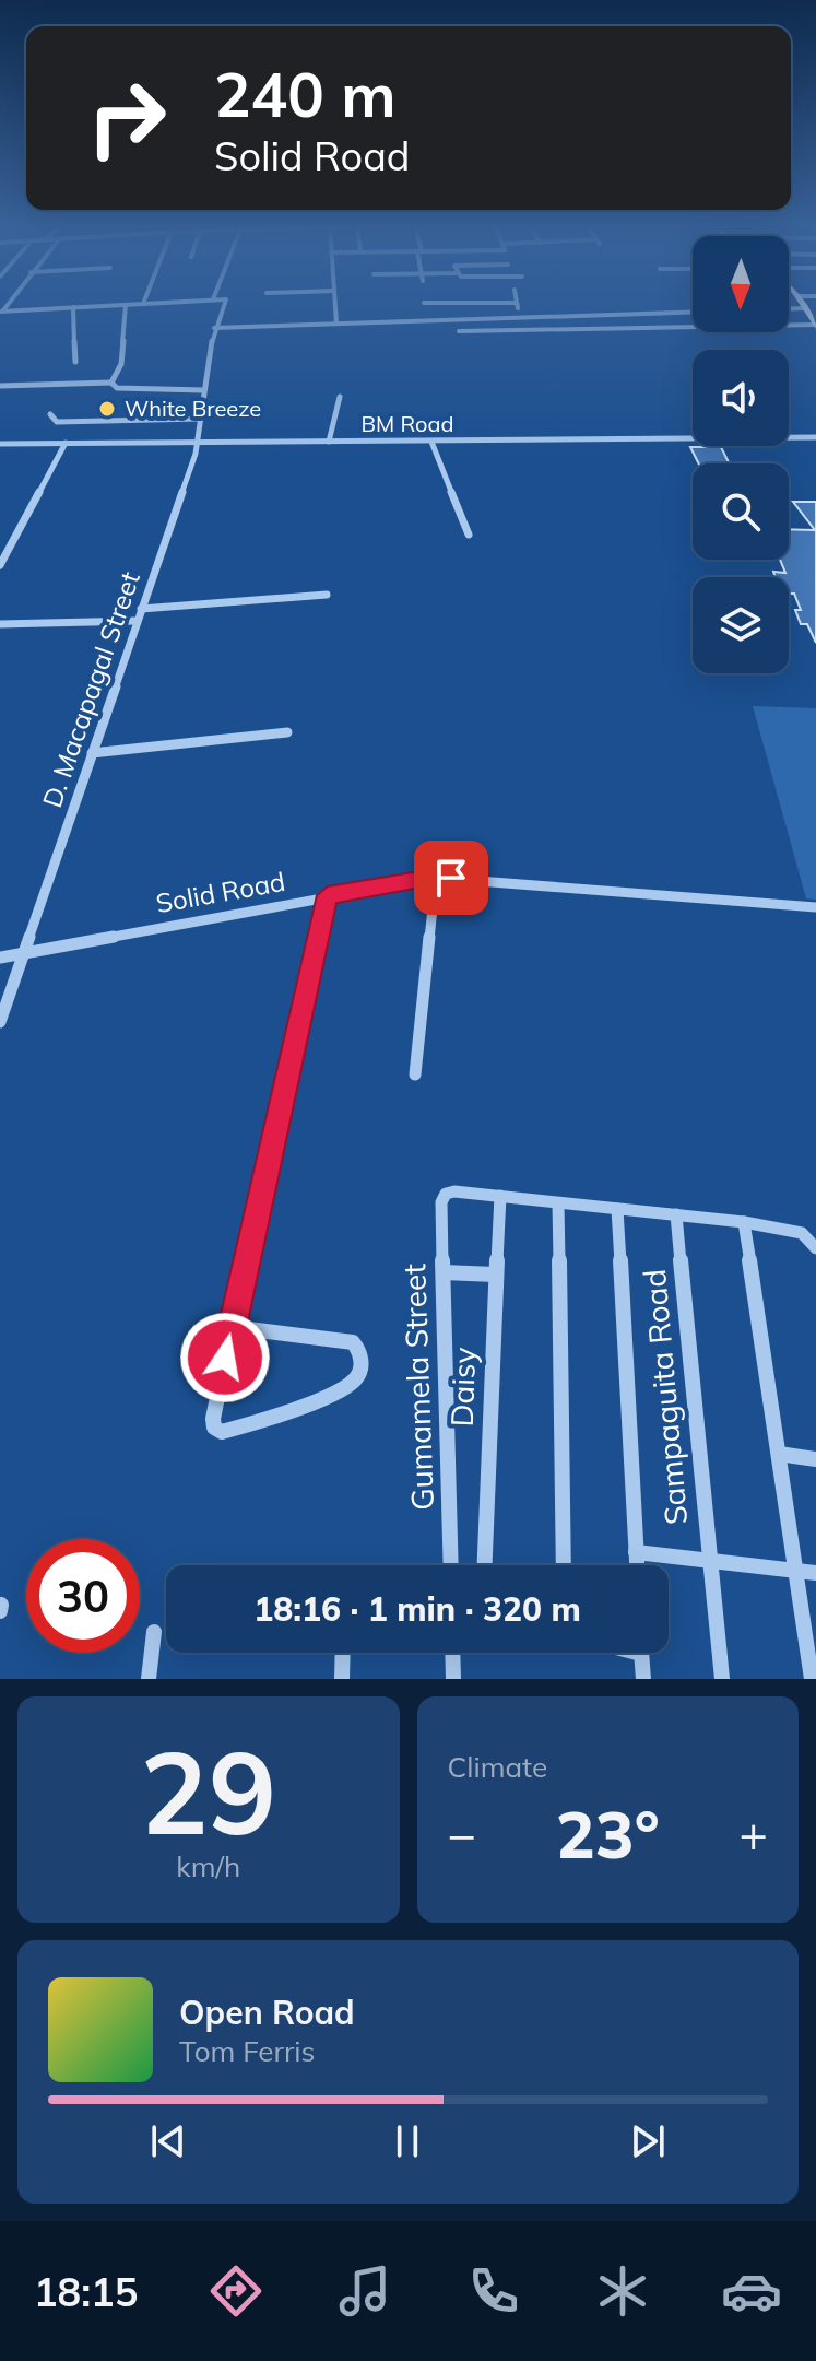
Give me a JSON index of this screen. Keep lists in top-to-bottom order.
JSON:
{
  "streets": {
    "street": [
      "BM Road",
      "D. Macapagal Street",
      "Solid Road",
      "Gumamela Street",
      "Daisy",
      "Sampaguita Road"
    ]
  },
  "crossings": [
    ["BM Road", "D. Macapagal Street"],
    ["D. Macapagal Street", "Solid Road"],
    ["Gumamela Street", "Daisy"]
  ],
  "places": ["White Breeze"],
  "north": "bottom",
  "page": {
    "turn": ["240 m", "Solid Road"],
    "limit": "30",
    "trip": "18:16 · 1 min · 320 m",
    "tile": [
      ["29", "km/h"],
      "Climate"
    ],
    "heat": ["−", "23°", "+"],
    "song": ["Open Road", "Tom Ferris"],
    "tabs": "18:15"
  }
}
